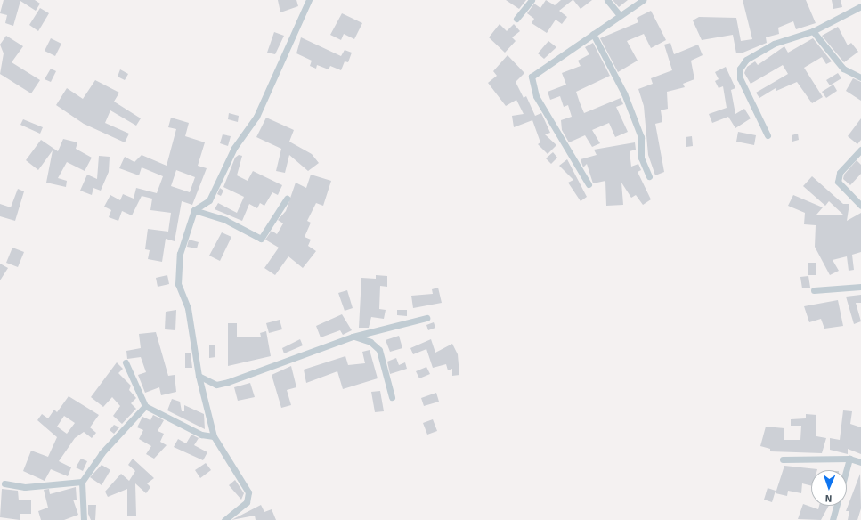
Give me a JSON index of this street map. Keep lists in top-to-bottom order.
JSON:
{
  "north": "bottom"
}
